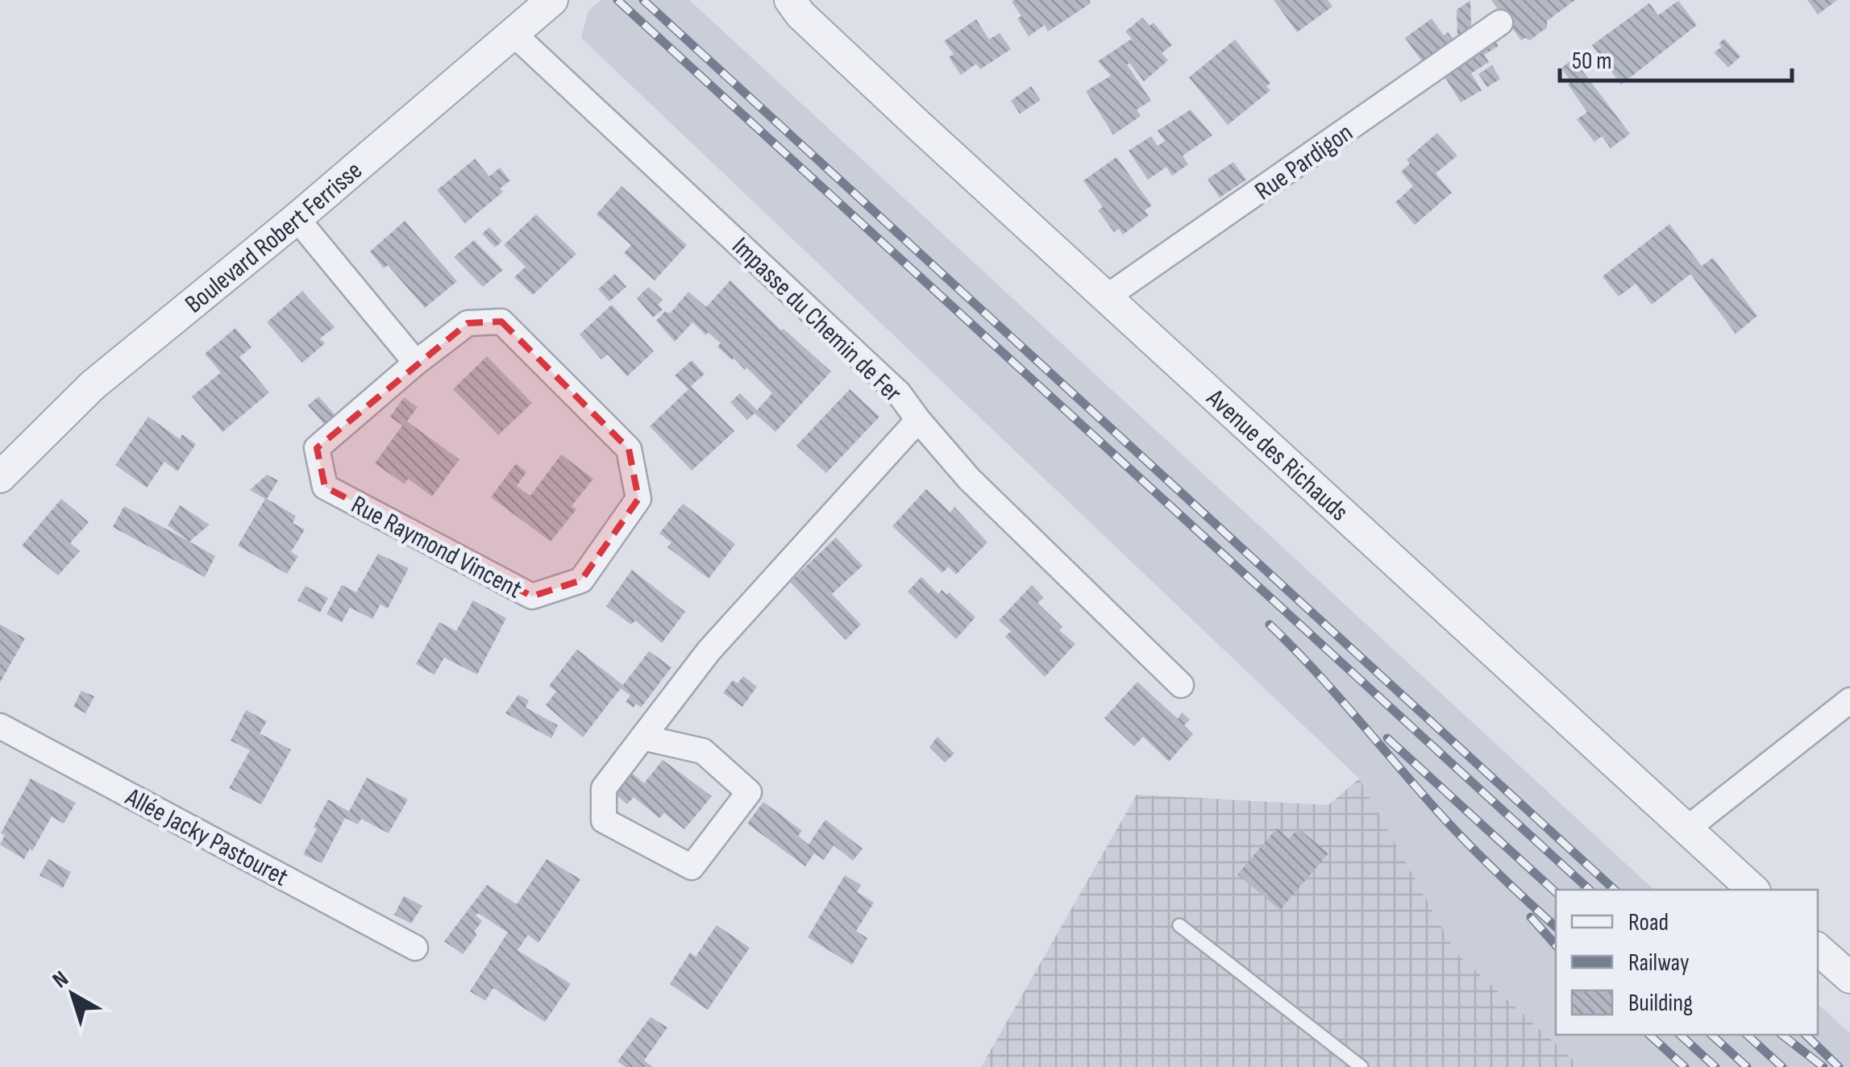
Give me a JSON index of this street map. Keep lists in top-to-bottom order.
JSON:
{
  "streets": {
    "street": [
      "Rue Pardigon",
      "Boulevard Robert Ferrisse",
      "Impasse du Chemin de Fer",
      "Avenue des Richauds",
      "Rue Raymond Vincent",
      "Allée Jacky Pastouret"
    ]
  },
  "crossings": [
    ["Rue Pardigon", "Avenue des Richauds"],
    ["Boulevard Robert Ferrisse", "Impasse du Chemin de Fer"]
  ],
  "legend": ["Road", "Railway", "Building"],
  "scale_bar": "50 m",
  "north": "top left"
}
